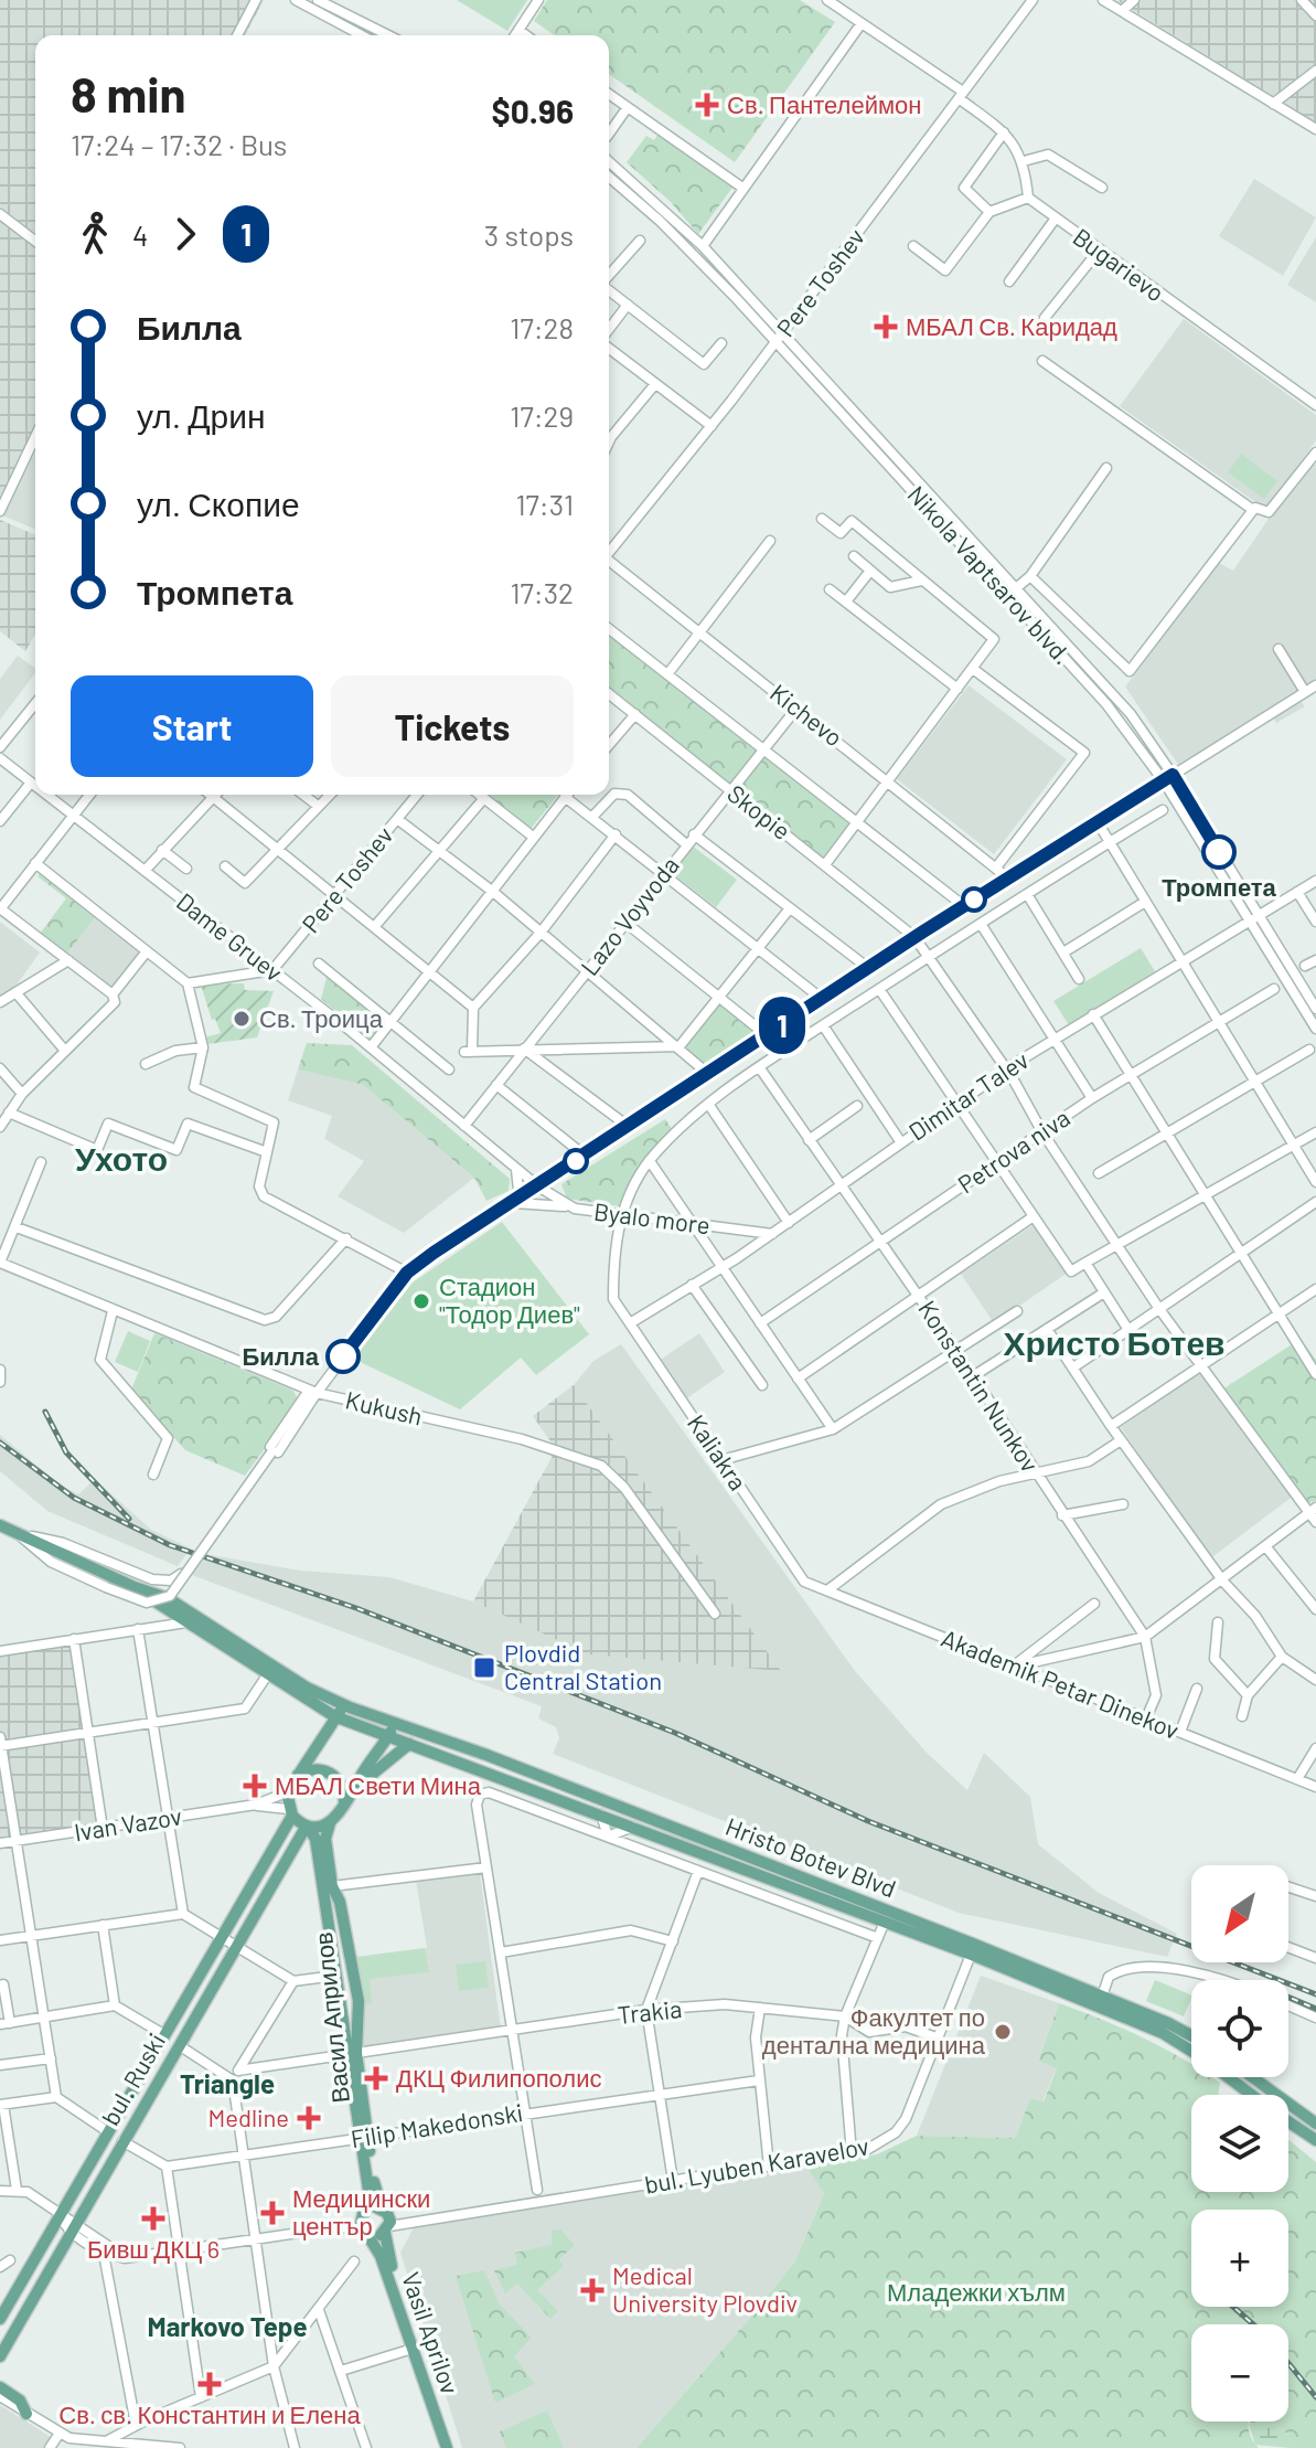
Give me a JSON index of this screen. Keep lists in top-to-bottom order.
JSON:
{
  "streets": {
    "main road": [
      "Hristo Botev Blvd",
      "Васил Априлов",
      "bul. Ruski",
      "Vasil Aprilov"
    ],
    "street": [
      "Bugarievo",
      "Pere Toshev",
      "Nikola Vaptsarov blvd.",
      "Kichevo",
      "Skopie",
      "Lazo Voyvoda",
      "Dame Gruev",
      "Dimitar Talev",
      "Petrova niva",
      "Byalo more",
      "Konstantin Nunkov",
      "Kukush",
      "Kaliakra",
      "Akademik Petar Dinekov",
      "Ivan Vazov",
      "Trakia",
      "Filip Makedonski",
      "bul. Lyuben Karavelov"
    ]
  },
  "crossings": [
    ["Pere Toshev", "Nikola Vaptsarov blvd."],
    ["Pere Toshev", "Dame Gruev"],
    ["Nikola Vaptsarov blvd.", "Dimitar Talev"],
    ["Kichevo", "Lazo Voyvoda"],
    ["Skopie", "Lazo Voyvoda"],
    ["Skopie", "Dimitar Talev"],
    ["Skopie", "Petrova niva"],
    ["Skopie", "Kaliakra"],
    ["Lazo Voyvoda", "Dame Gruev"],
    ["Dame Gruev", "Byalo more"],
    ["Dimitar Talev", "Byalo more"],
    ["Dimitar Talev", "Konstantin Nunkov"],
    ["Dimitar Talev", "Kaliakra"],
    ["Petrova niva", "Konstantin Nunkov"],
    ["Byalo more", "Kaliakra"],
    ["Konstantin Nunkov", "Kaliakra"],
    ["Konstantin Nunkov", "Akademik Petar Dinekov"],
    ["Kaliakra", "Akademik Petar Dinekov"],
    ["Ivan Vazov", "Васил Априлов"],
    ["Ivan Vazov", "bul. Ruski"],
    ["Hristo Botev Blvd", "bul. Lyuben Karavelov"],
    ["Trakia", "Васил Априлов"],
    ["Trakia", "bul. Lyuben Karavelov"],
    ["Васил Априлов", "bul. Ruski"],
    ["Васил Априлов", "Filip Makedonski"],
    ["Васил Априлов", "bul. Lyuben Karavelov"],
    ["Васил Априлов", "Vasil Aprilov"],
    ["bul. Lyuben Karavelov", "Vasil Aprilov"]
  ],
  "districts": [
    "Ухото",
    "Христо Ботев",
    "Triangle",
    "Markovo Tepe"
  ],
  "parks": ["Младежки хълм"],
  "places": {
    "health": [
      "Св. Пантелеймон",
      "МБАЛ Св. Каридад",
      "МБАЛ Свети Мина",
      "ДКЦ Филипополис",
      "Medline",
      "Медицински център",
      "Бивш ДКЦ 6",
      "Medical University Plovdiv",
      "Св. св. Константин и Елена"
    ],
    "other": [
      "Тромпета",
      "Св. Троица",
      "Стадион \"Тодор Диев\"",
      "Билла",
      "Факултет по дентална медицина"
    ],
    "transit": ["Plovdid Central Station"]
  },
  "lines": ["bus line 1"],
  "north": "bottom left",
  "page": {
    "on_map": "1",
    "heading": ["8 min", "17:24 – 17:32 · Bus", "$0.96"],
    "legs": ["4", "1", "3 stops"],
    "list": [
      {
        "name": "Билла",
        "value": "17:28"
      },
      {
        "name": "ул. Дрин",
        "value": "17:29"
      },
      {
        "name": "ул. Скопие",
        "value": "17:31"
      },
      {
        "name": "Тромпета",
        "value": "17:32"
      }
    ],
    "buttons": ["Start", "Tickets"],
    "map_buttons": ["+", "−"]
  }
}
